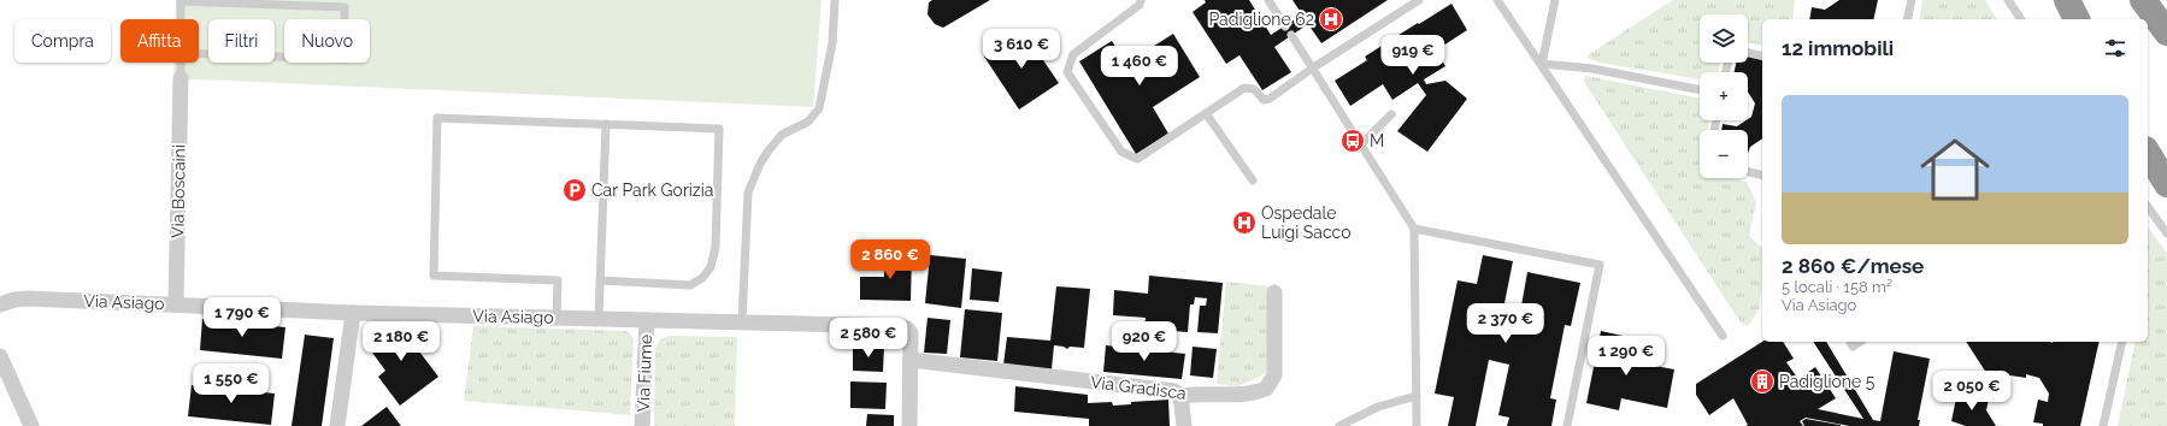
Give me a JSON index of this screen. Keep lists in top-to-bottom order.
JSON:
{
  "streets": {
    "street": [
      "Via Boscaini",
      "Via Asiago",
      "Via Fiume",
      "Via Gradisca"
    ]
  },
  "crossings": [
    ["Via Boscaini", "Via Asiago"],
    ["Via Asiago", "Via Fiume"],
    ["Via Asiago", "Via Gradisca"]
  ],
  "places": {
    "hospital": ["Padiglione 62", "Ospedale Luigi Sacco"],
    "bus stop": ["M"],
    "parking": ["Car Park Gorizia"],
    "building": ["Padiglione 5"]
  },
  "page": {
    "map_buttons": ["+", "−"],
    "chip": [
      "Compra",
      "Affitta",
      "Filtri",
      "Nuovo"
    ],
    "heading": "12 immobili",
    "price": [
      "3 610 €",
      "919 €",
      "1 460 €",
      "2 860 €",
      "1 790 €",
      "2 370 €",
      "2 580 €",
      "2 180 €",
      "920 €",
      "1 290 €",
      "1 550 €",
      "2 050 €"
    ],
    "list": [
      {
        "name": "2 860 €/mese",
        "note": "5 locali · 158 m² · Via Asiago"
      }
    ]
  }
}
